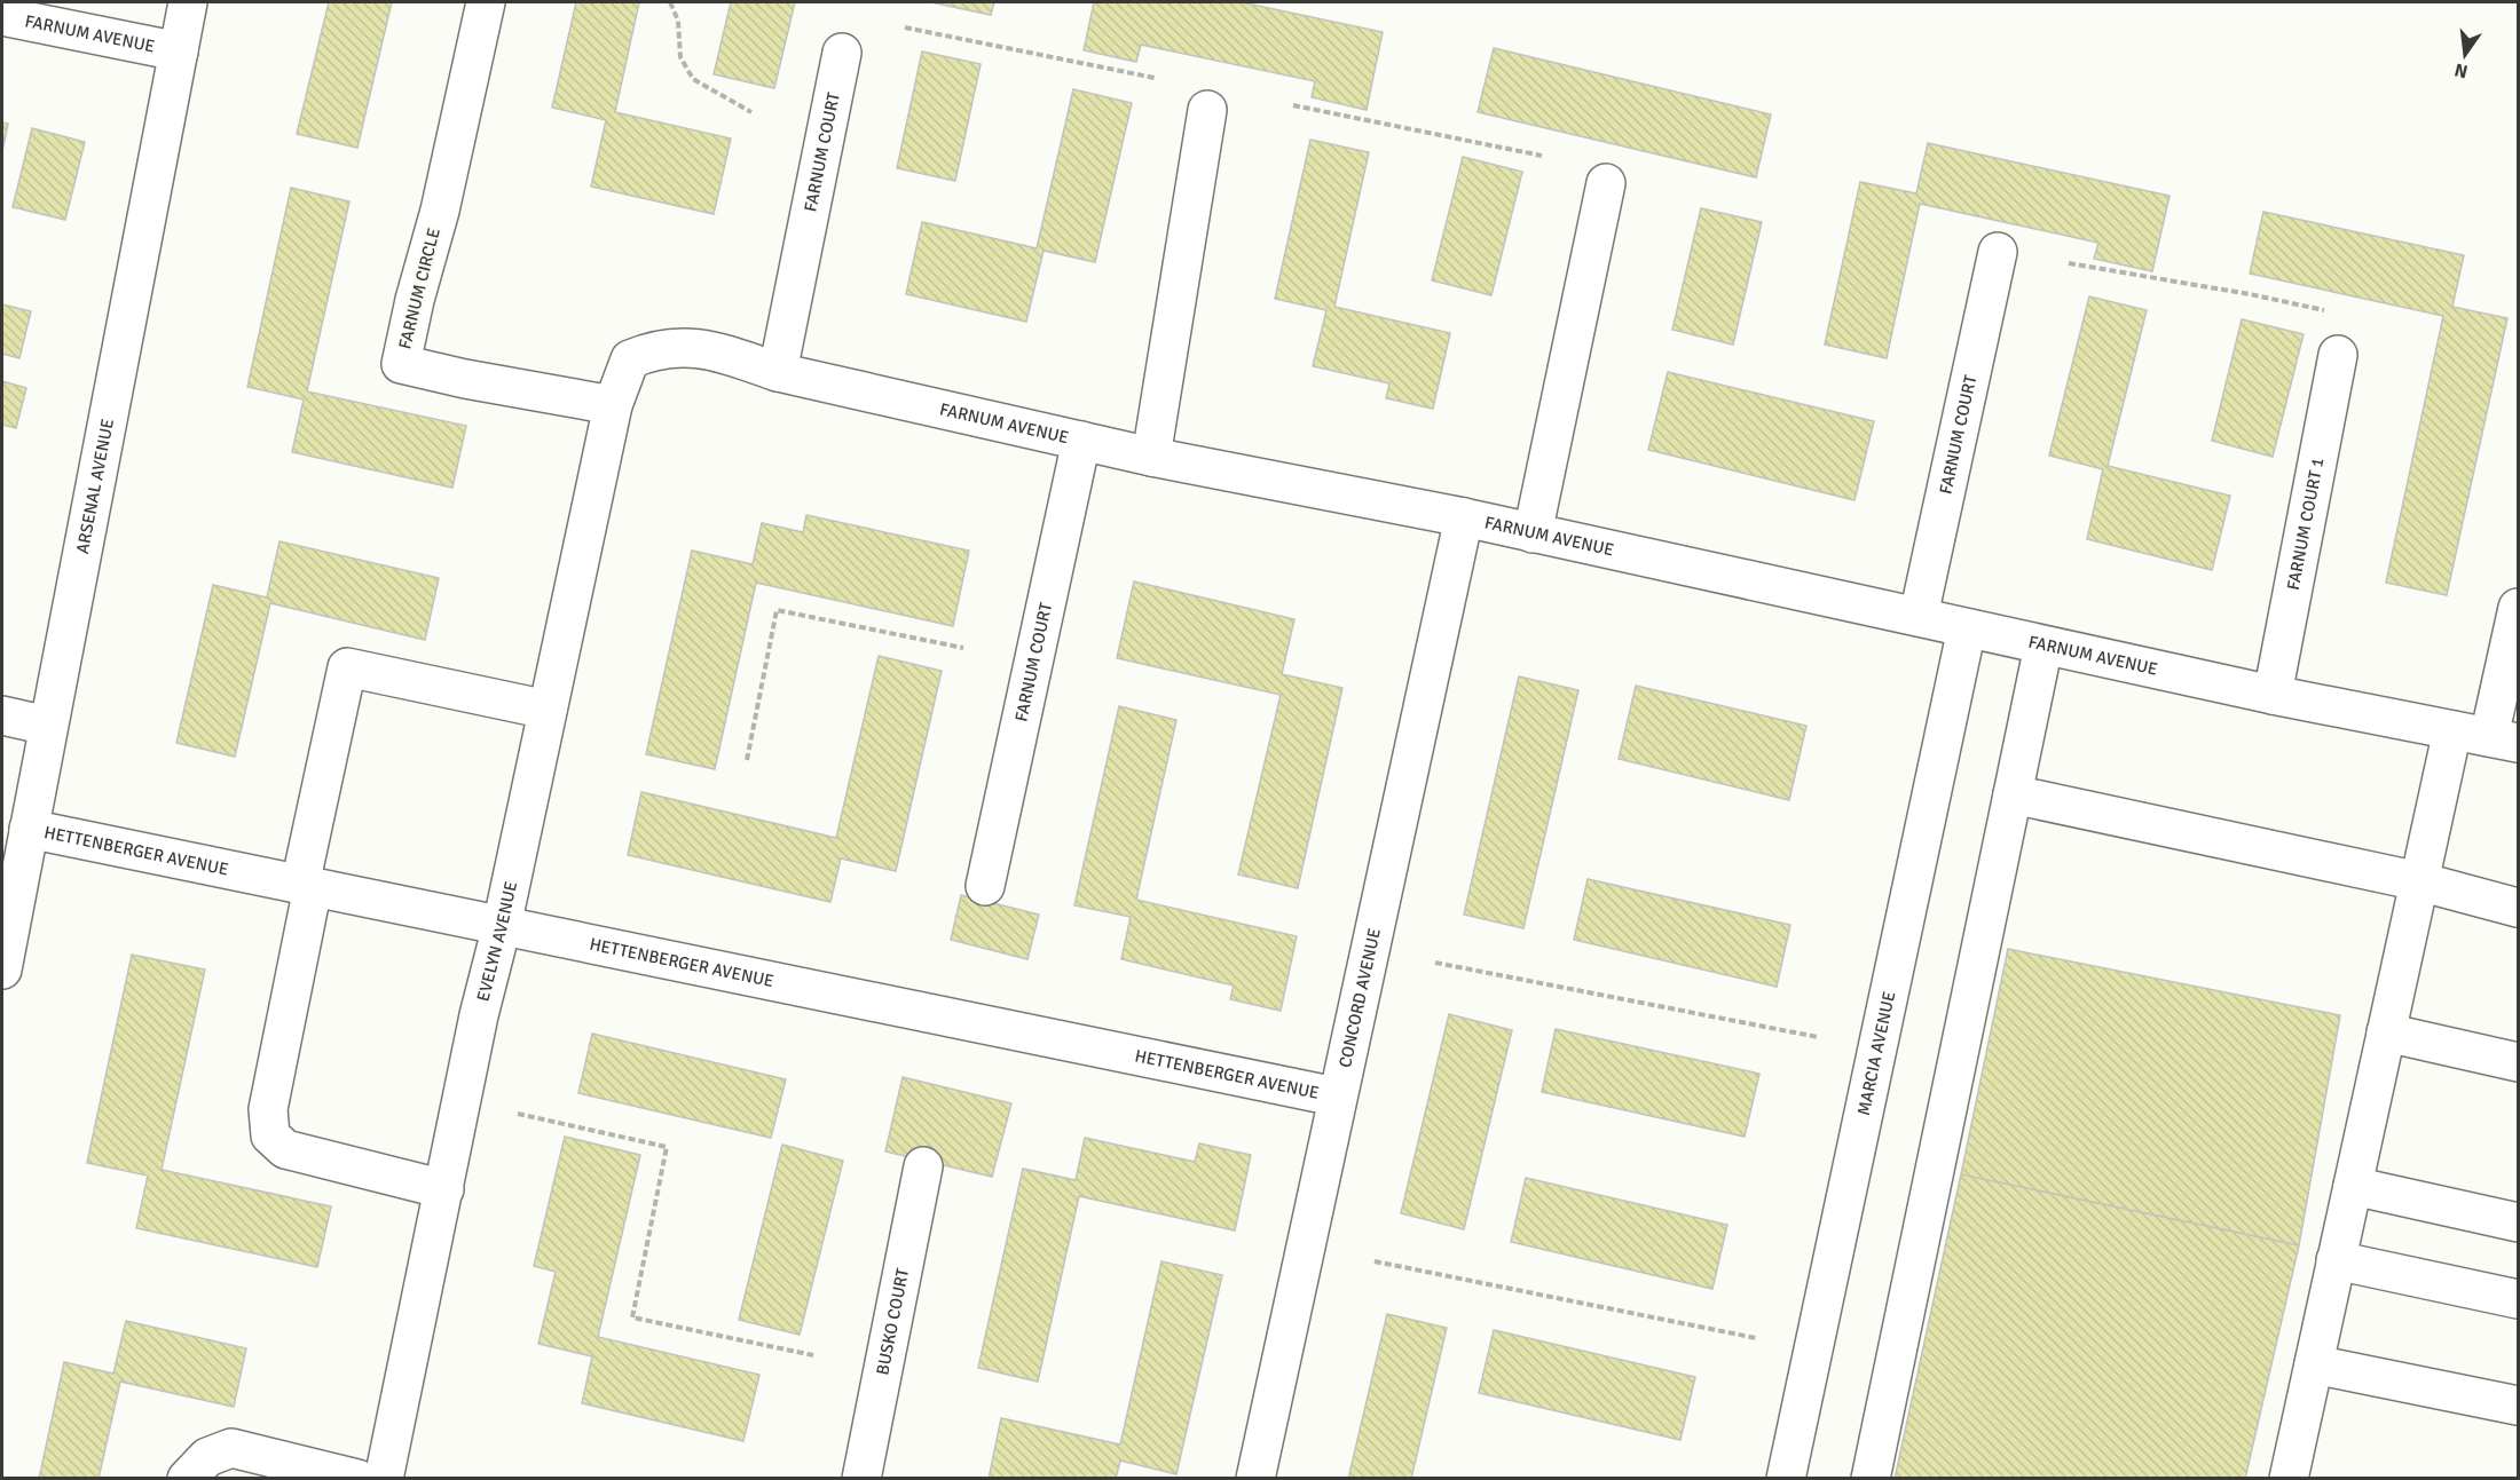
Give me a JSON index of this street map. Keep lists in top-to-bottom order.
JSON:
{
  "streets": {
    "street": [
      "FARNUM AVENUE",
      "FARNUM COURT",
      "FARNUM CIRCLE",
      "ARSENAL AVENUE",
      "FARNUM COURT 1",
      "HETTENBERGER AVENUE",
      "EVELYN AVENUE",
      "CONCORD AVENUE",
      "MARCIA AVENUE",
      "BUSKO COURT"
    ]
  },
  "crossings": [
    ["FARNUM AVENUE", "FARNUM COURT"],
    ["FARNUM AVENUE", "FARNUM CIRCLE"],
    ["FARNUM AVENUE", "ARSENAL AVENUE"],
    ["FARNUM AVENUE", "FARNUM COURT 1"],
    ["FARNUM AVENUE", "EVELYN AVENUE"],
    ["FARNUM AVENUE", "CONCORD AVENUE"],
    ["FARNUM AVENUE", "MARCIA AVENUE"],
    ["FARNUM CIRCLE", "EVELYN AVENUE"],
    ["ARSENAL AVENUE", "HETTENBERGER AVENUE"],
    ["HETTENBERGER AVENUE", "EVELYN AVENUE"],
    ["HETTENBERGER AVENUE", "CONCORD AVENUE"]
  ],
  "north": "bottom"
}
